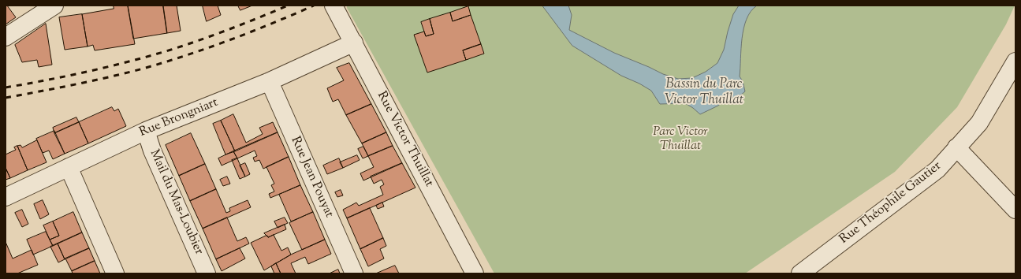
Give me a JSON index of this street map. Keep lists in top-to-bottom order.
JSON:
{
  "streets": {
    "street": [
      "Rue Brongniart",
      "Rue Victor Thuillat",
      "Rue Jean Pouyat",
      "Mail du Mas-Loubier",
      "Rue Théophile Gautier"
    ]
  },
  "crossings": [
    ["Rue Brongniart", "Rue Victor Thuillat"],
    ["Rue Brongniart", "Rue Jean Pouyat"],
    ["Rue Brongniart", "Mail du Mas-Loubier"]
  ],
  "water": ["Bassin du Parc Victor Thuillat"],
  "parks": ["Parc Victor Thuillat"]
}
